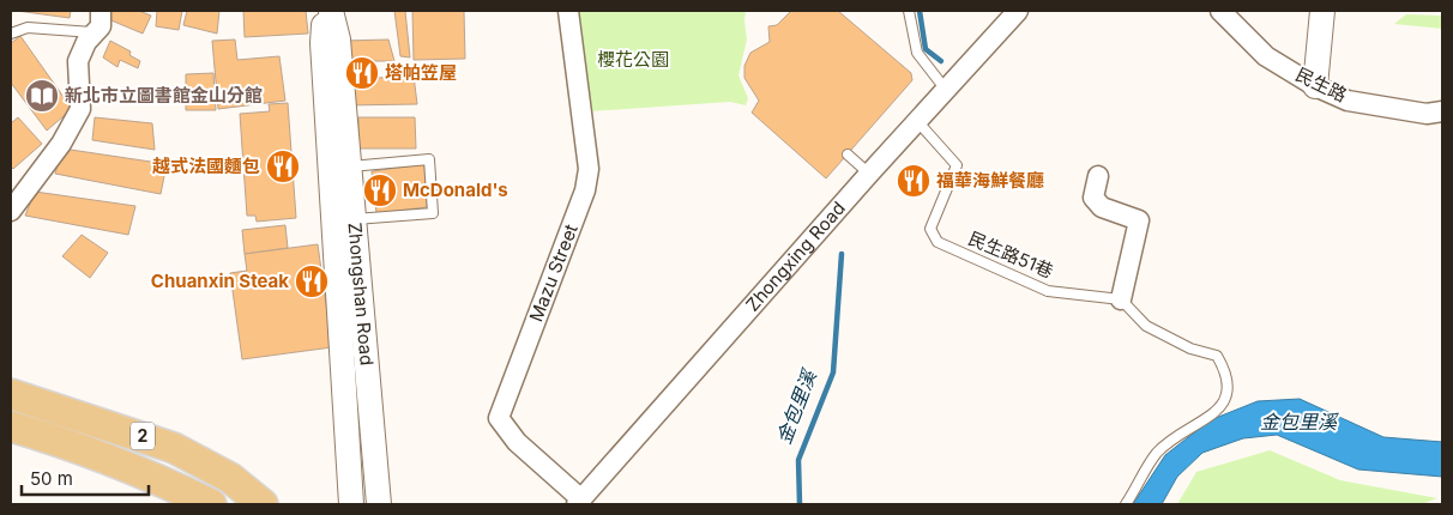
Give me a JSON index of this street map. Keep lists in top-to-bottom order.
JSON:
{
  "streets": {
    "main road": ["2"],
    "street": [
      "民生路",
      "Zhongxing Road",
      "Mazu Street",
      "Zhongshan Road"
    ],
    "lane": ["民生路51巷"]
  },
  "crossings": [
    ["民生路51巷", "Zhongxing Road"],
    ["Zhongxing Road", "Mazu Street"]
  ],
  "water": ["金包里溪"],
  "parks": ["櫻花公園"],
  "places": {
    "restaurant": [
      "塔帕笠屋",
      "越式法國麵包",
      "福華海鮮餐廳",
      "McDonald's",
      "Chuanxin Steak"
    ],
    "library": ["新北市立圖書館金山分館"]
  },
  "scale_bar": "50 m"
}
